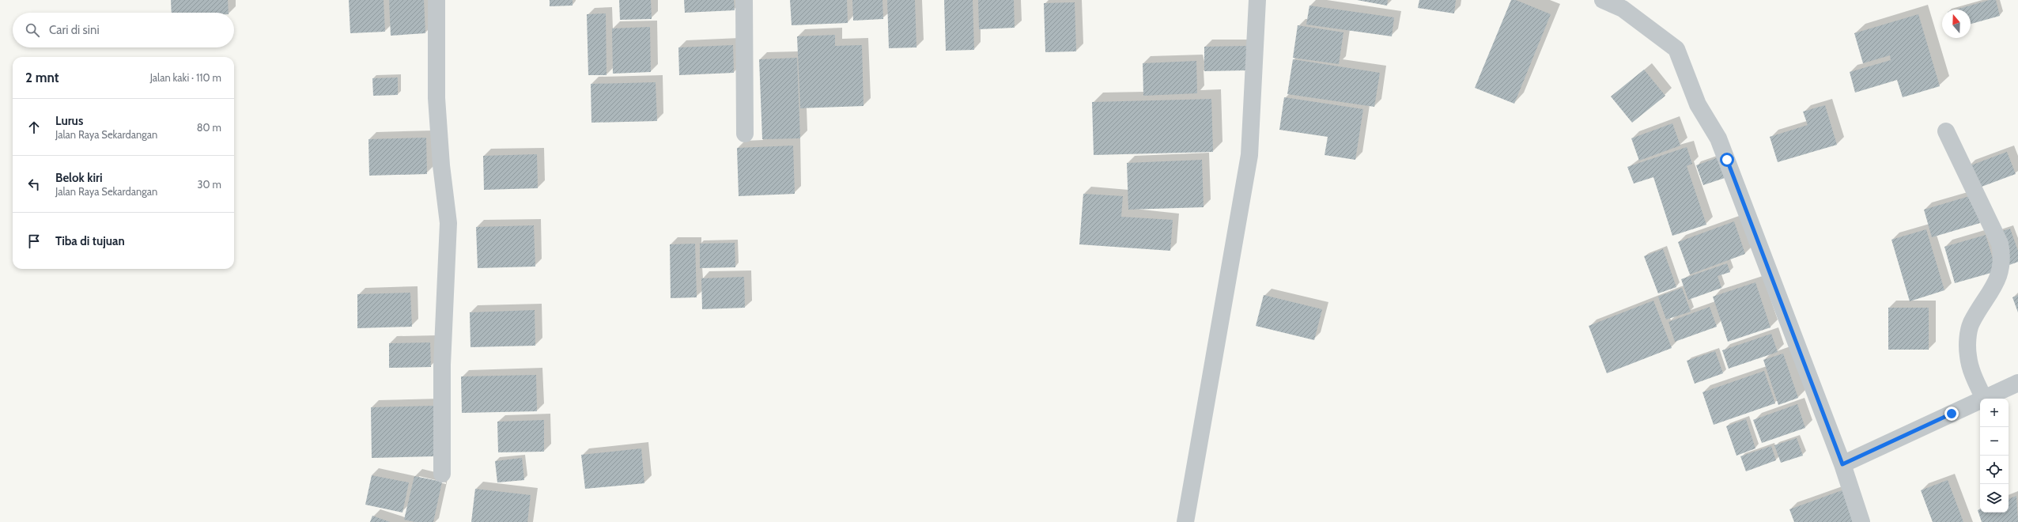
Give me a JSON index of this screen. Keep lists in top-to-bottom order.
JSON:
{
  "north": "top",
  "page": {
    "search": "Cari di sini",
    "heading": ["2 mnt", "Jalan kaki · 110 m"],
    "list": [
      ["Lurus", "Jalan Raya Sekardangan", "80 m"],
      ["Belok kiri", "Jalan Raya Sekardangan", "30 m"],
      "Tiba di tujuan"
    ],
    "map_buttons": ["+", "−"]
  }
}
